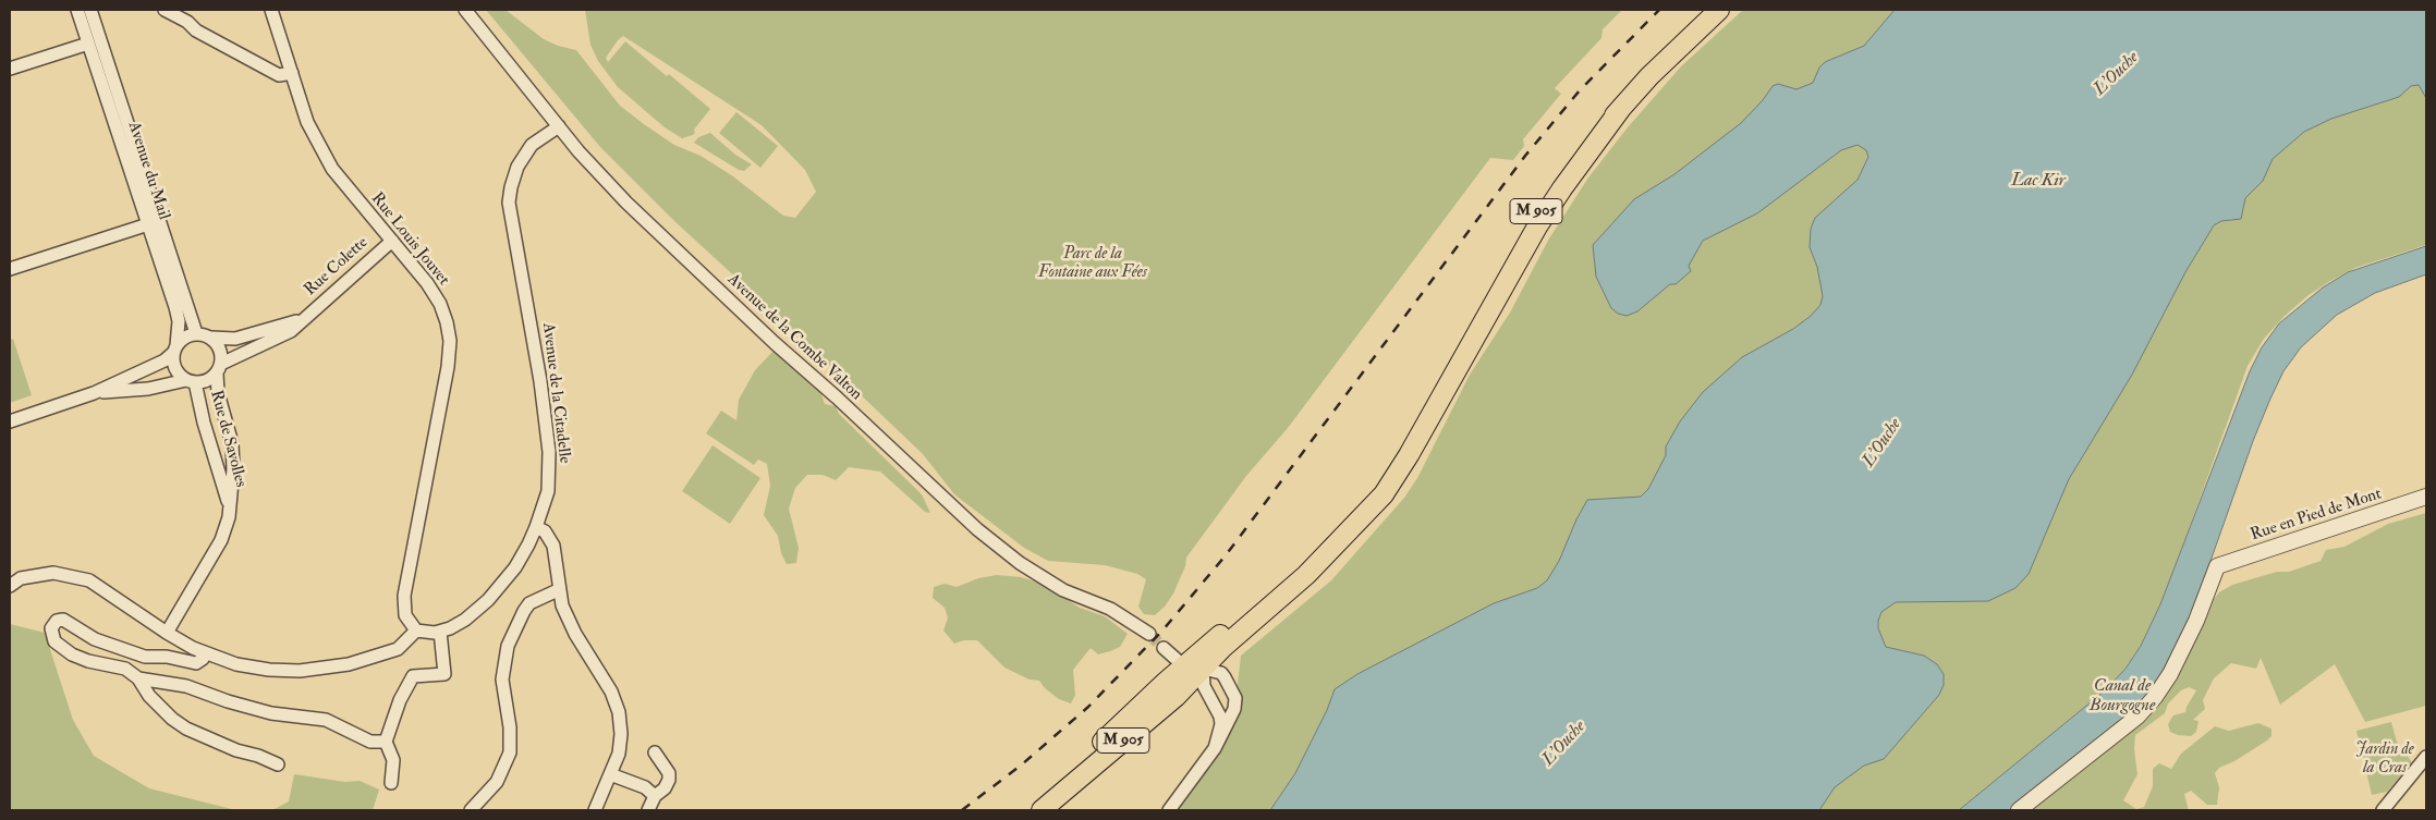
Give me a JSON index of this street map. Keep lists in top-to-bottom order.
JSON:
{
  "streets": {
    "main road": ["M 905"],
    "street": [
      "Avenue du Mail",
      "Rue Louis Jouvet",
      "Rue Colette",
      "Avenue de la Combe Valton",
      "Avenue de la Citadelle",
      "Rue de Savolles",
      "Rue en Pied de Mont"
    ]
  },
  "crossings": [
    ["Avenue du Mail", "Rue Colette"],
    ["Avenue du Mail", "Rue de Savolles"],
    ["Rue Louis Jouvet", "Rue Colette"],
    ["Rue Colette", "Rue de Savolles"],
    ["Avenue de la Combe Valton", "Avenue de la Citadelle"]
  ],
  "water": ["L'Ouche", "Lac Kir", "Canal de Bourgogne"],
  "parks": ["Parc de la Fontaine aux Fées", "Jardin de la Cras"]
}
